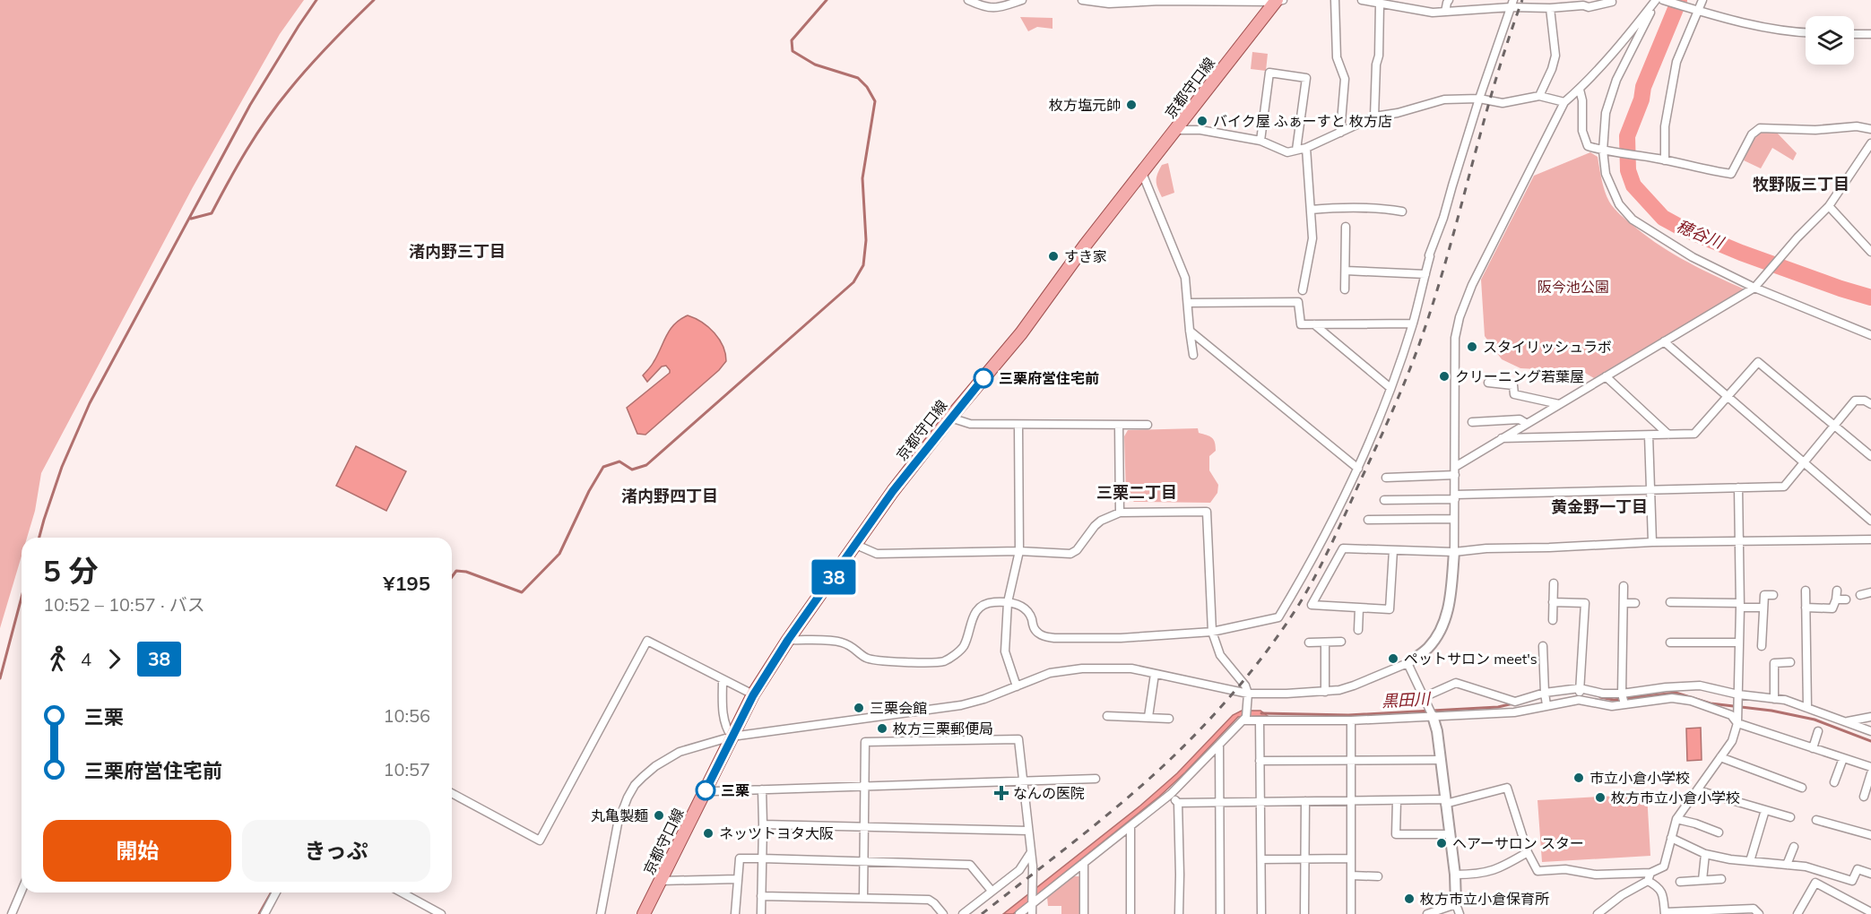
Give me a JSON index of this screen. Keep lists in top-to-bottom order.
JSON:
{
  "streets": {
    "main road": ["京都守口線"]
  },
  "districts": [
    "牧野阪三丁目",
    "渚内野三丁目",
    "三栗二丁目",
    "渚内野四丁目",
    "黄金野一丁目"
  ],
  "water": ["穂谷川", "黒田川"],
  "parks": ["阪今池公園"],
  "places": {
    "other": [
      "枚方塩元帥",
      "バイク屋 ふぁーすと 枚方店",
      "すき家",
      "スタイリッシュラボ",
      "クリーニング若葉屋",
      "三栗府営住宅前",
      "ペットサロン meet's",
      "三栗会館",
      "枚方三栗郵便局",
      "市立小倉小学校",
      "三栗",
      "枚方市立小倉小学校",
      "丸亀製麺",
      "ネッツトヨタ大阪",
      "ヘアーサロン スター",
      "枚方市立小倉保育所"
    ],
    "health": ["なんの医院"]
  },
  "lines": ["bus line 38"],
  "page": {
    "on_map": "38",
    "heading": ["5 分", "10:52 – 10:57 · バス", "¥195"],
    "legs": ["4", "38"],
    "list": [
      {
        "name": "三栗",
        "value": "10:56"
      },
      {
        "name": "三栗府営住宅前",
        "value": "10:57"
      }
    ],
    "buttons": ["開始", "きっぷ"]
  }
}
